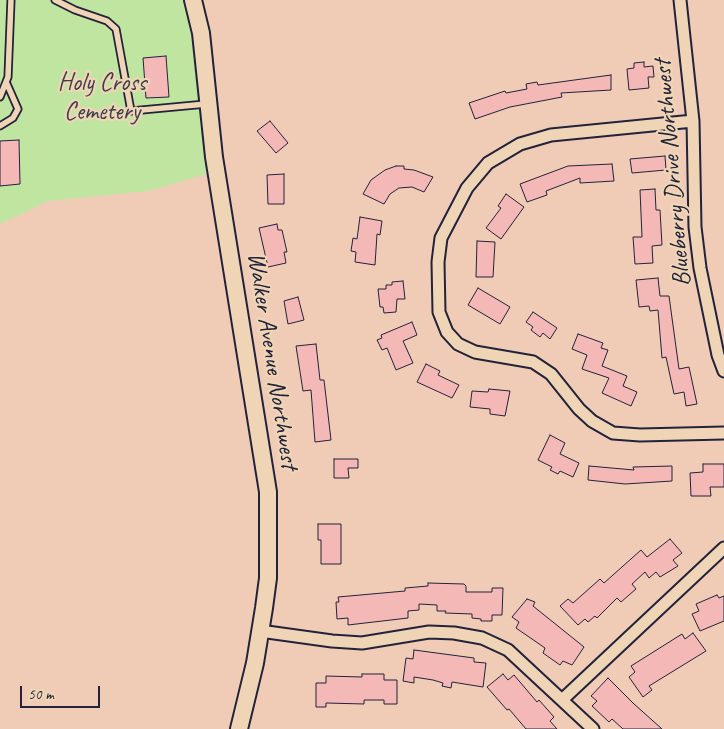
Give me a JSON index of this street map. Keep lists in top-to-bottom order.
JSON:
{
  "streets": {
    "main road": ["Walker Avenue Northwest"],
    "street": ["Blueberry Drive Northwest"]
  },
  "parks": ["Holy Cross Cemetery"],
  "scale_bar": "50 m"
}
